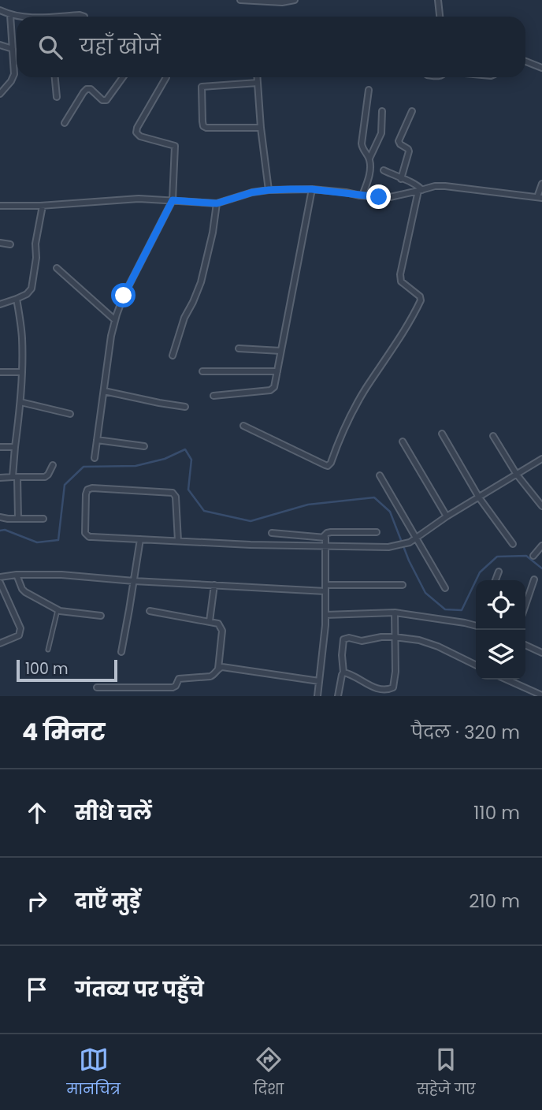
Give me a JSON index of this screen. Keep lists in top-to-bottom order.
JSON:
{
  "scale_bar": "100 m",
  "page": {
    "search": "यहाँ खोजें",
    "scale": "100 m",
    "heading": ["4 मिनट", "पैदल · 320 m"],
    "list": [
      ["सीधे चलें", "110 m"],
      ["दाएँ मुड़ें", "210 m"],
      "गंतव्य पर पहुँचे"
    ],
    "nav": ["मानचित्र", "दिशा", "सहेजे गए"]
  }
}
